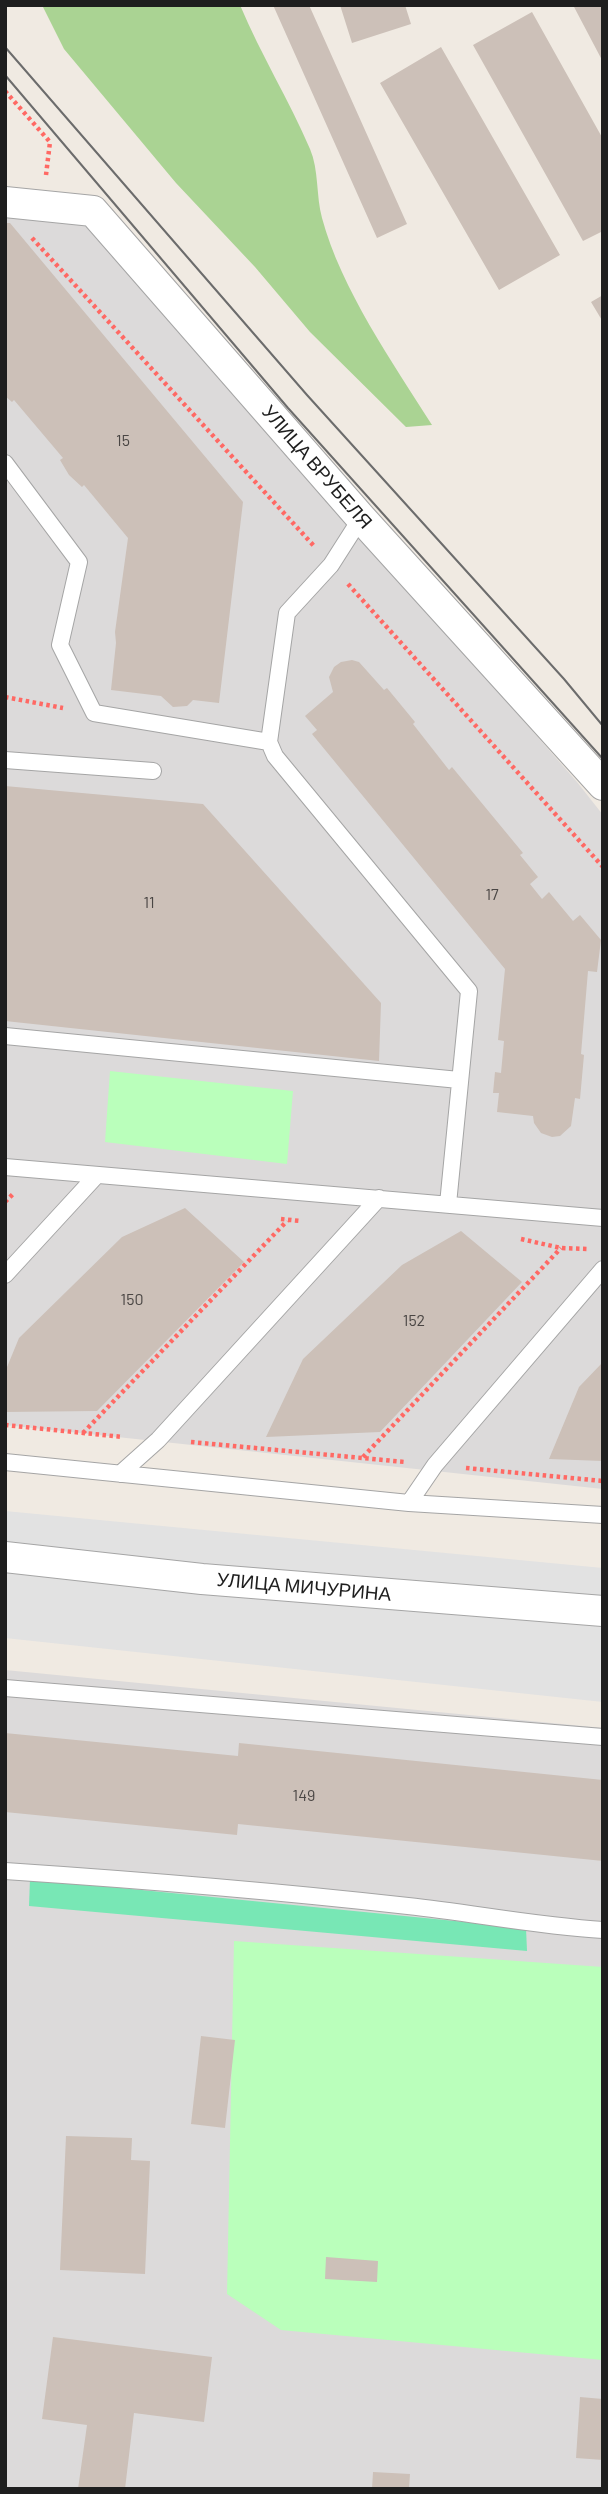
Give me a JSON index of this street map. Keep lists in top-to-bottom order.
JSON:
{
  "streets": {
    "street": ["УЛИЦА ВРУБЕЛЯ", "УЛИЦА МИЧУРИНА"]
  },
  "house_numbers": [
    "15",
    "17",
    "11",
    "150",
    "152",
    "149"
  ]
}
